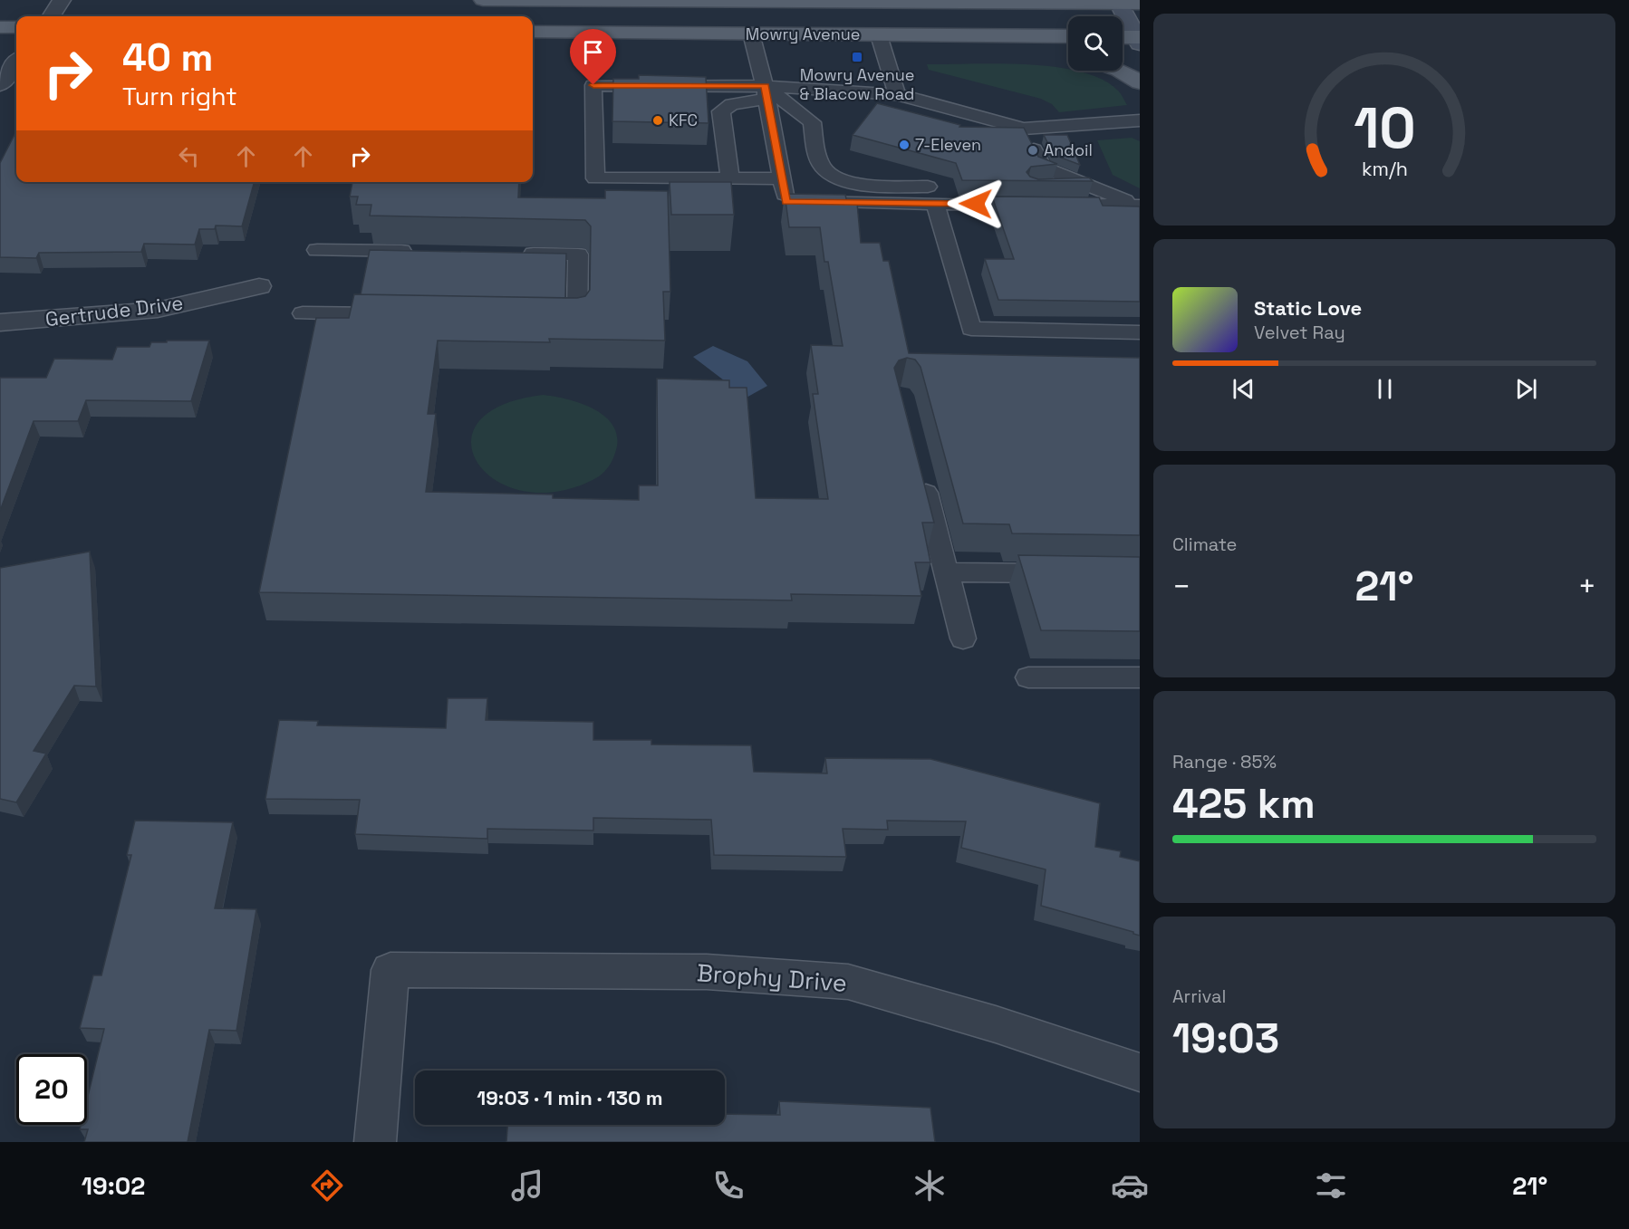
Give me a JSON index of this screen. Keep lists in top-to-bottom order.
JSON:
{
  "streets": {
    "main road": ["Mowry Avenue"],
    "street": ["Gertrude Drive", "Brophy Drive"]
  },
  "places": {
    "transit": ["Mowry Avenue & Blacow Road"],
    "other": ["KFC", "7-Eleven", "Andoil"]
  },
  "page": {
    "turn": ["40 m", "Turn right"],
    "song": ["Static Love", "Velvet Ray"],
    "tile": [
      "Climate",
      ["Range · 85%", "425 km"],
      ["Arrival", "19:03"]
    ],
    "heat": ["−", "21°", "+"],
    "limit": "20",
    "trip": "19:03 · 1 min · 130 m",
    "tabs": ["19:02", "21°"],
    "gauge": ["10", "km/h"]
  }
}
